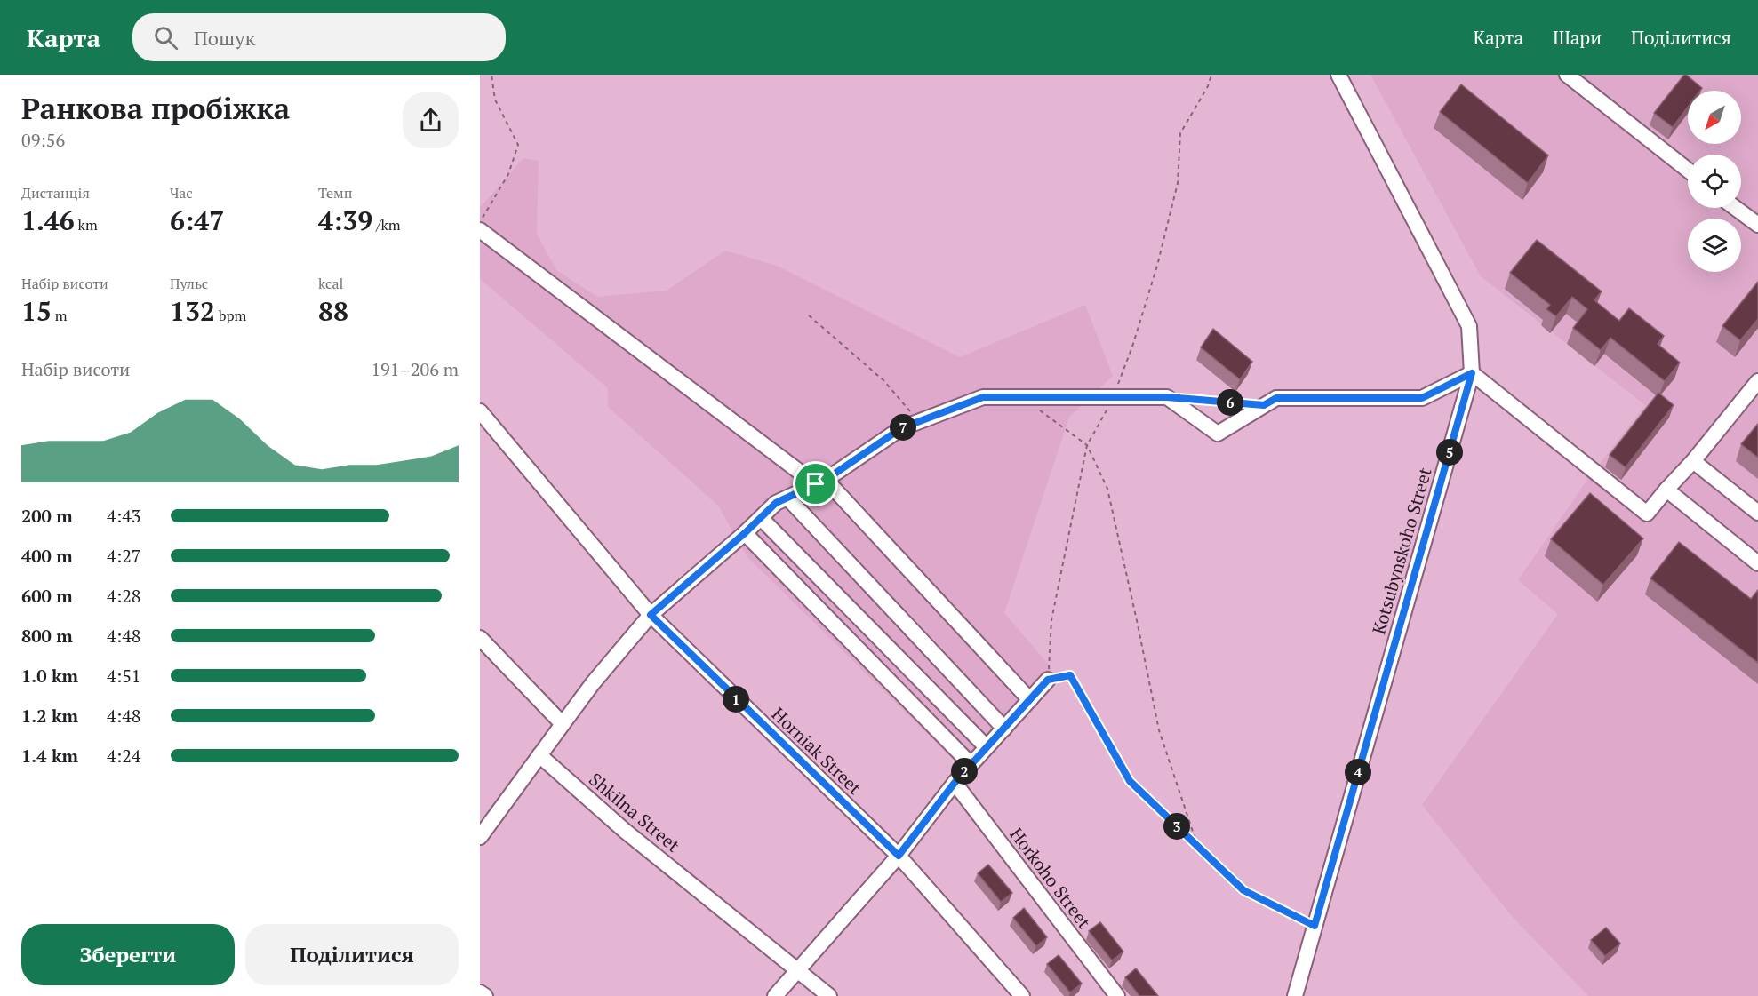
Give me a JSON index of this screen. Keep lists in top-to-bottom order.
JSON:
{
  "streets": {
    "street": [
      "Kotsubynskoho Street",
      "Horniak Street",
      "Shkilna Street",
      "Horkoho Street"
    ]
  },
  "north": "bottom left",
  "page": {
    "header": "Карта",
    "search": "Пошук",
    "nav": ["Карта", "Шари", "Поділитися"],
    "heading": ["Ранкова пробіжка", "09:56"],
    "stats": [
      ["Дистанція", "1.46 km"],
      ["Час", "6:47"],
      ["Темп", "4:39 /km"],
      ["Набір висоти", "15 m"],
      ["Пульс", "132 bpm"],
      ["kcal", "88"]
    ],
    "chart": ["Набір висоти", "191–206 m"],
    "pins": [
      "6",
      "7",
      "5",
      "1",
      "2",
      "4",
      "3"
    ],
    "list": [
      {
        "name": "200 m",
        "note": "4:43"
      },
      {
        "name": "400 m",
        "note": "4:27"
      },
      {
        "name": "600 m",
        "note": "4:28"
      },
      {
        "name": "800 m",
        "note": "4:48"
      },
      {
        "name": "1.0 km",
        "note": "4:51"
      },
      {
        "name": "1.2 km",
        "note": "4:48"
      },
      {
        "name": "1.4 km",
        "note": "4:24"
      }
    ],
    "buttons": ["Зберегти", "Поділитися"]
  }
}
